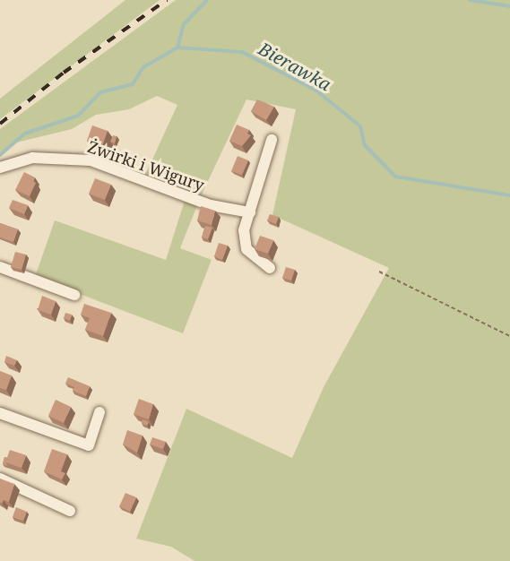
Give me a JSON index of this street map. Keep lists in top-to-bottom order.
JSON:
{
  "streets": {
    "street": ["Żwirki i Wigury"]
  },
  "water": ["Bierawka"]
}
